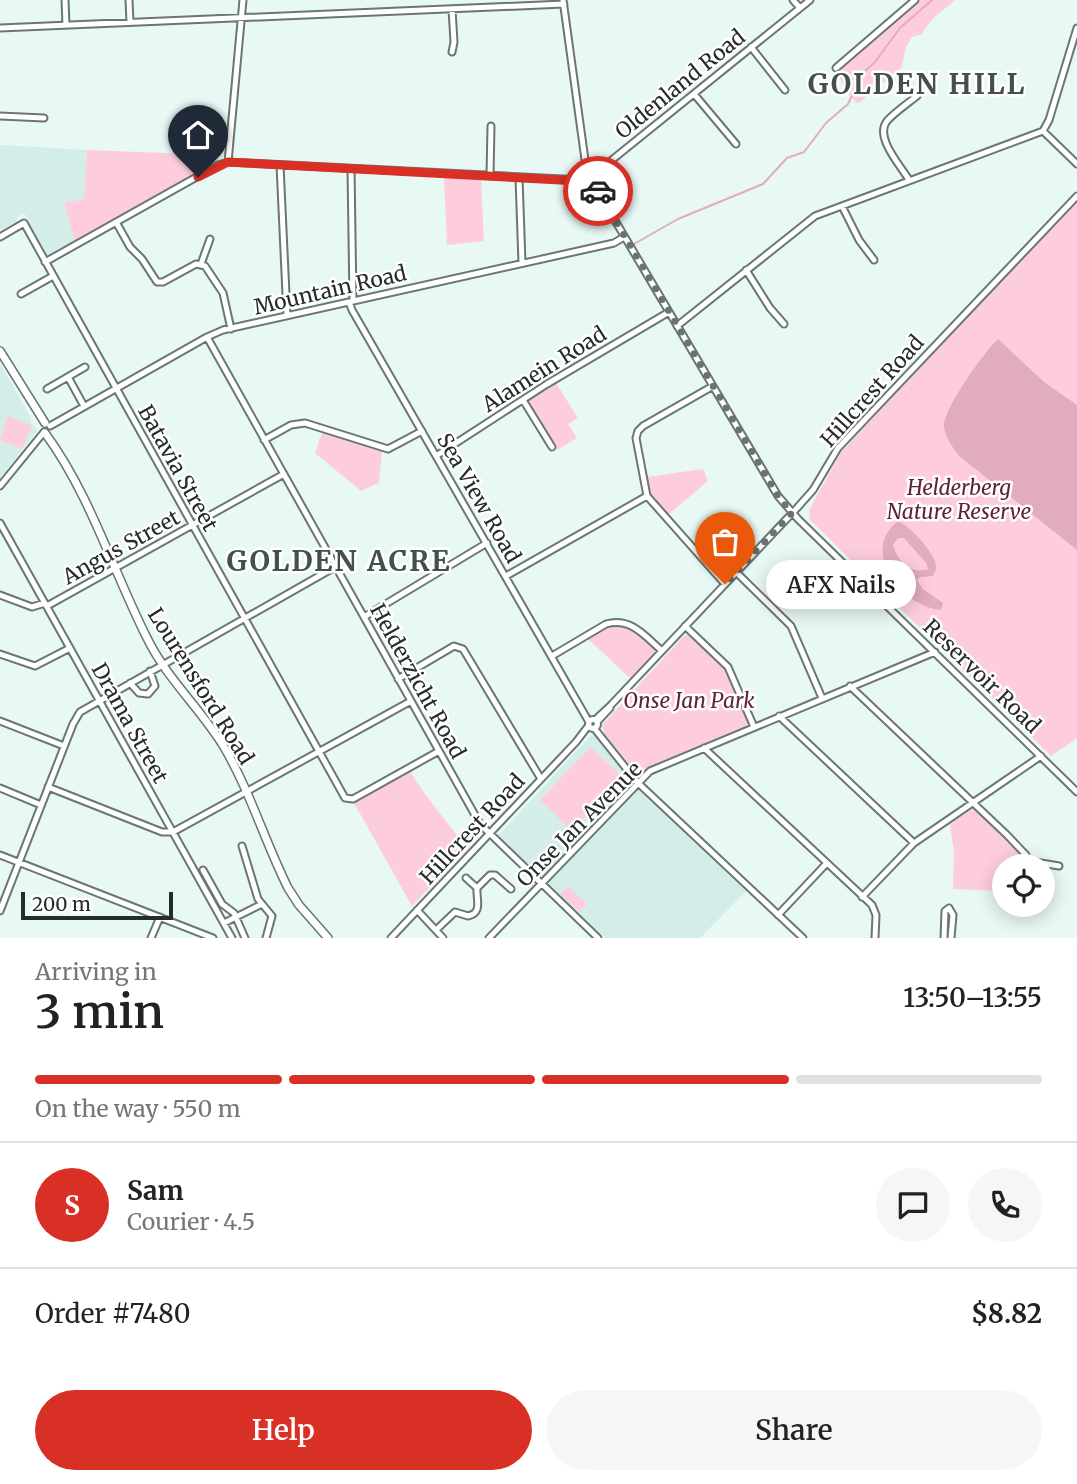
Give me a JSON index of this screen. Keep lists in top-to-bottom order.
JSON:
{
  "streets": {
    "street": [
      "Oldenland Road",
      "Mountain Road",
      "Alamein Road",
      "Hillcrest Road",
      "Batavia Street",
      "Sea View Road",
      "Angus Street",
      "Reservoir Road",
      "Helderzicht Road",
      "Lourensford Road",
      "Drama Street",
      "Onse Jan Avenue"
    ]
  },
  "crossings": [
    ["Oldenland Road", "Reservoir Road"],
    ["Mountain Road", "Batavia Street"],
    ["Mountain Road", "Sea View Road"],
    ["Mountain Road", "Reservoir Road"],
    ["Mountain Road", "Helderzicht Road"],
    ["Mountain Road", "Lourensford Road"],
    ["Alamein Road", "Sea View Road"],
    ["Alamein Road", "Reservoir Road"],
    ["Hillcrest Road", "Sea View Road"],
    ["Hillcrest Road", "Reservoir Road"],
    ["Hillcrest Road", "Helderzicht Road"],
    ["Batavia Street", "Angus Street"],
    ["Batavia Street", "Helderzicht Road"],
    ["Sea View Road", "Onse Jan Avenue"],
    ["Angus Street", "Helderzicht Road"],
    ["Angus Street", "Lourensford Road"],
    ["Angus Street", "Drama Street"],
    ["Reservoir Road", "Onse Jan Avenue"],
    ["Helderzicht Road", "Onse Jan Avenue"]
  ],
  "districts": ["GOLDEN HILL", "GOLDEN ACRE"],
  "parks": ["Helderberg Nature Reserve", "Onse Jan Park"],
  "places": ["AFX Nails"],
  "scale_bar": "200 m",
  "page": {
    "bubble": "AFX Nails",
    "scale": "200 m",
    "heading": ["3 min", "Arriving in", "13:50–13:55"],
    "panel": [
      "Sam",
      "Courier · 4.5",
      "Order #7480",
      "$8.82"
    ],
    "bar": "On the way · 550 m",
    "round": "S",
    "buttons": ["Help", "Share"]
  }
}
